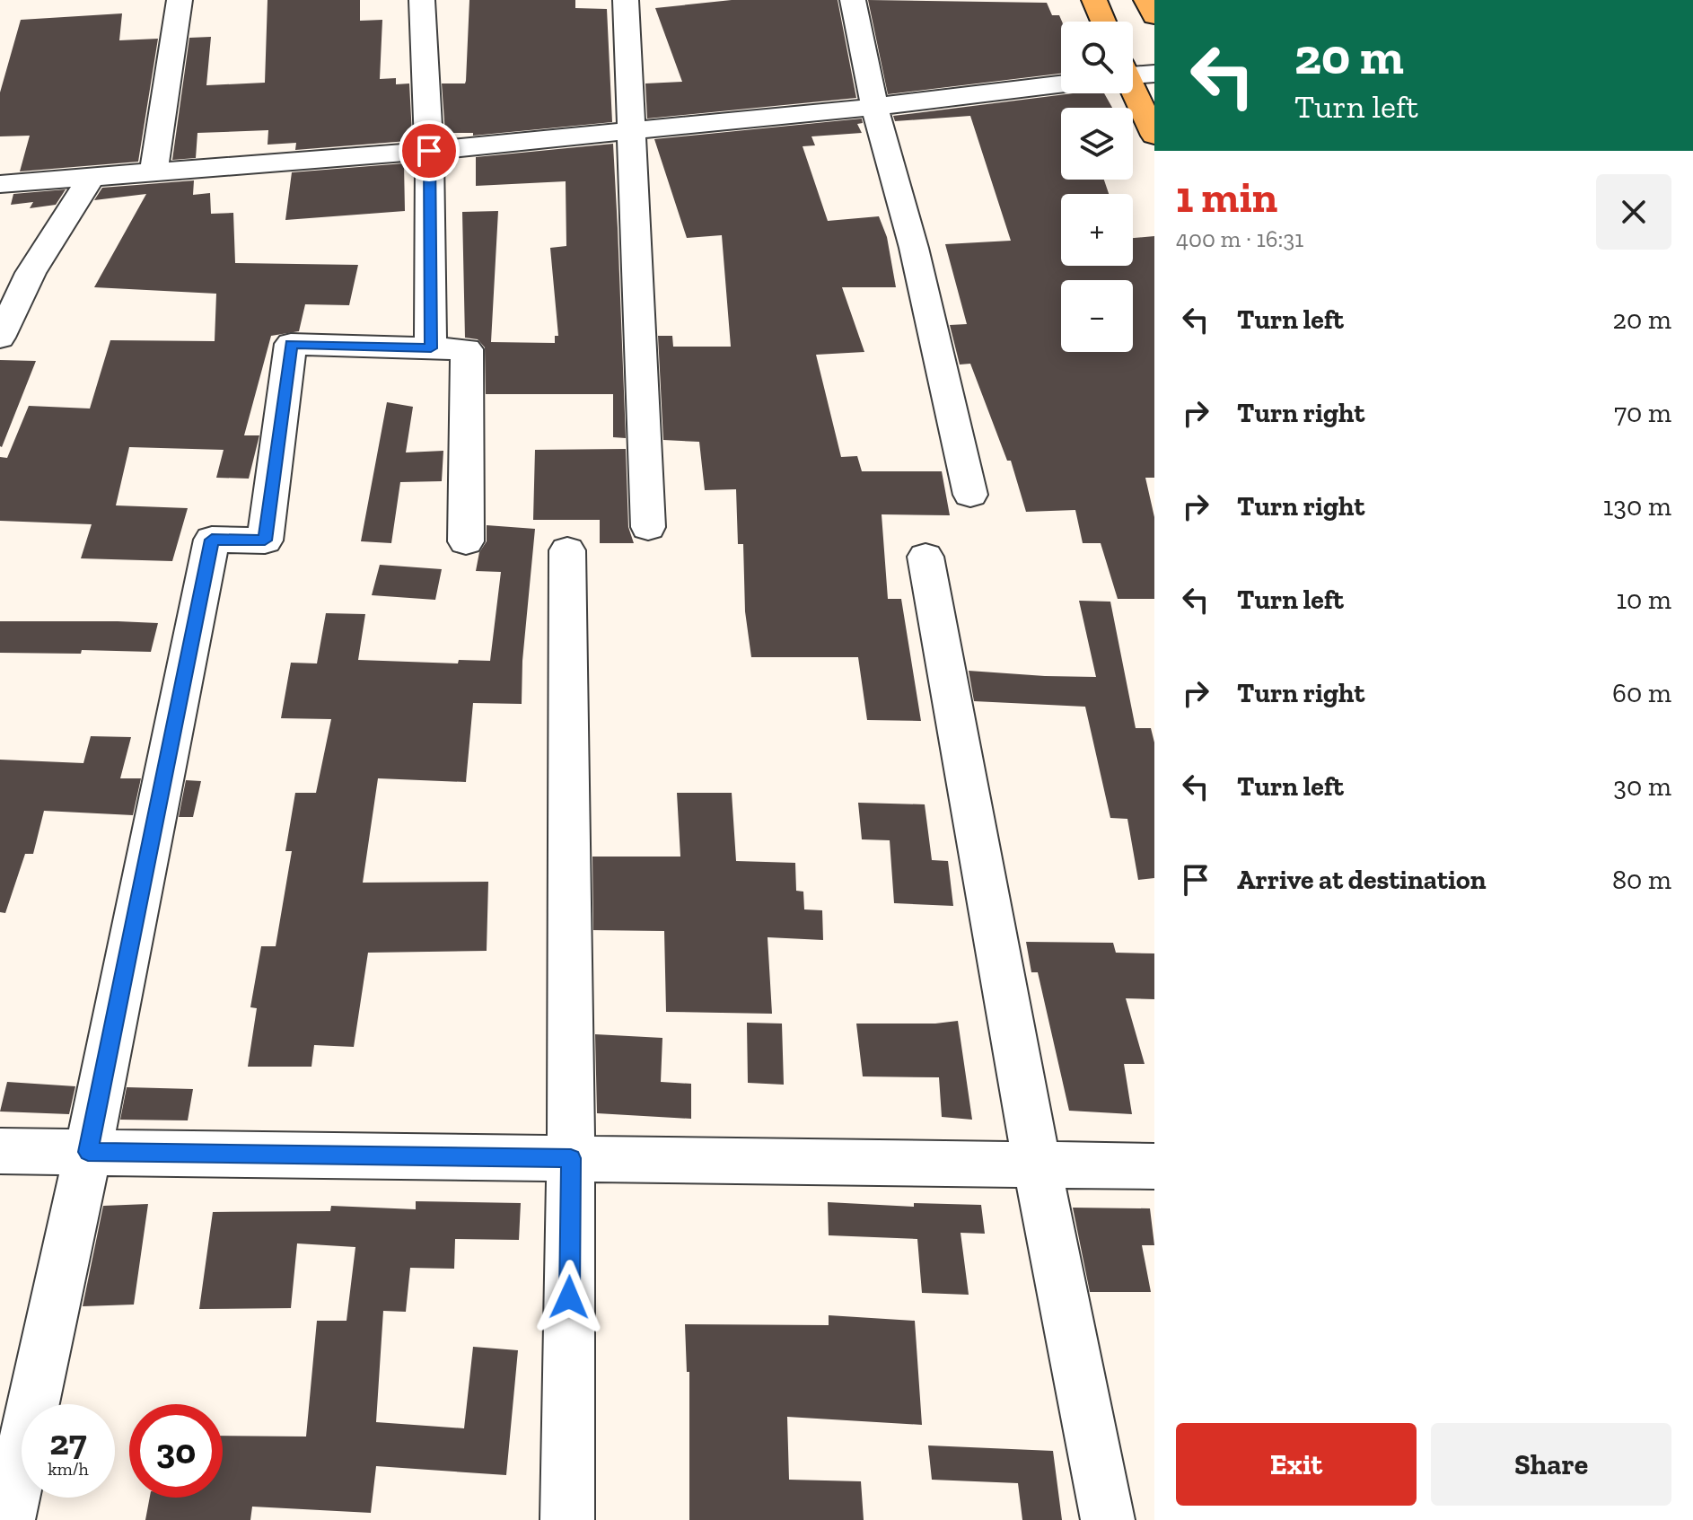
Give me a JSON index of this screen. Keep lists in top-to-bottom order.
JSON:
{
  "page": {
    "turn": ["20 m", "Turn left"],
    "map_buttons": ["+", "−"],
    "heading": ["1 min", "400 m · 16:31"],
    "list": [
      {
        "name": "Turn left",
        "value": "20 m"
      },
      {
        "name": "Turn right",
        "value": "70 m"
      },
      {
        "name": "Turn right",
        "value": "130 m"
      },
      {
        "name": "Turn left",
        "value": "10 m"
      },
      {
        "name": "Turn right",
        "value": "60 m"
      },
      {
        "name": "Turn left",
        "value": "30 m"
      },
      {
        "name": "Arrive at destination",
        "value": "80 m"
      }
    ],
    "speed": "27 km/h",
    "limit": "30",
    "buttons": ["Exit", "Share"]
  }
}
